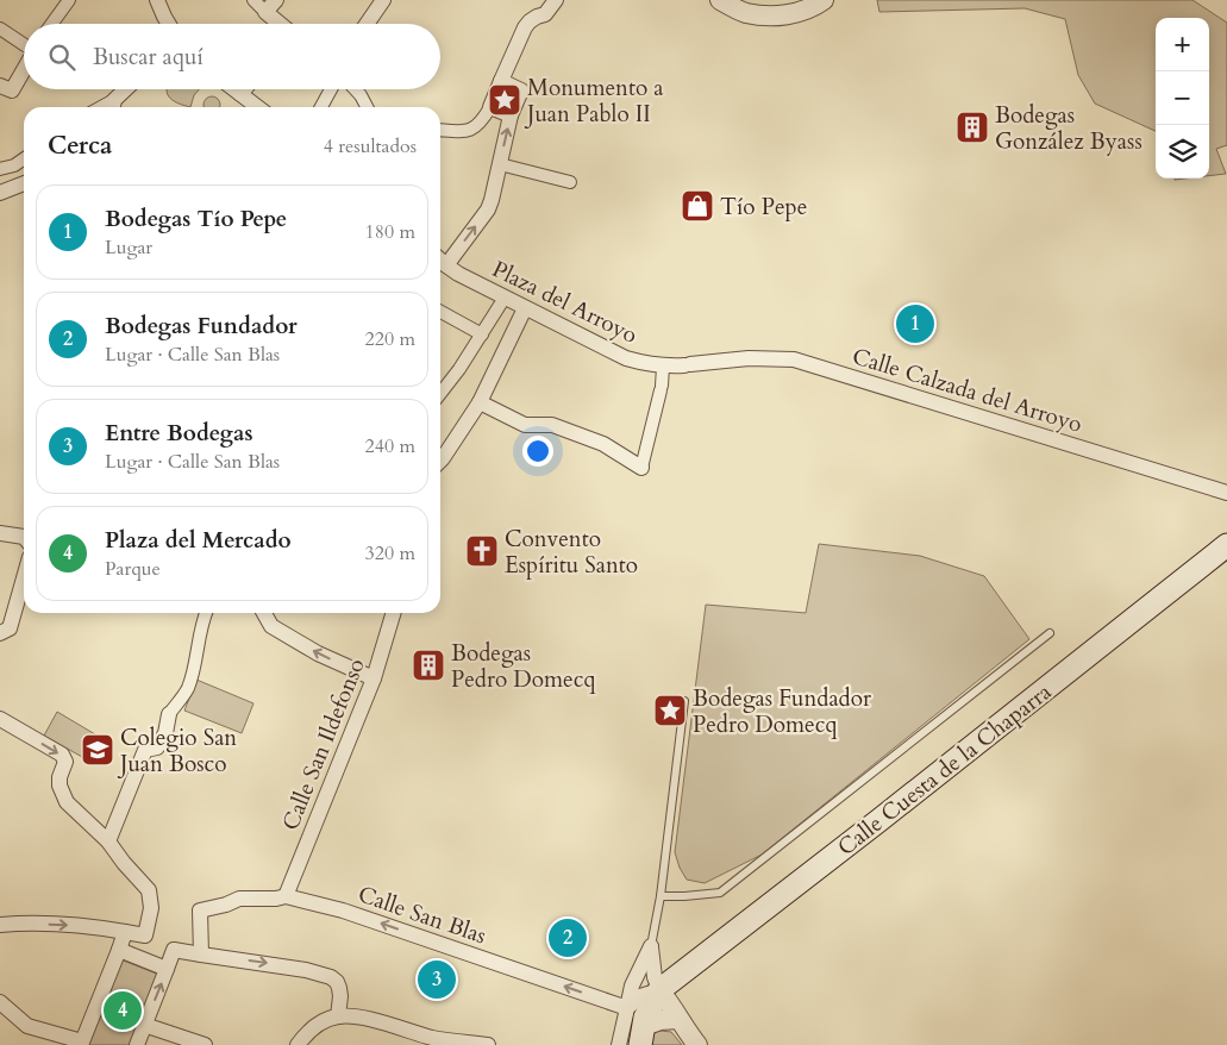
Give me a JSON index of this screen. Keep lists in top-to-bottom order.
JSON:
{
  "streets": {
    "main road": ["Calle Cuesta de la Chaparra"],
    "street": [
      "Plaza del Arroyo",
      "Calle Calzada del Arroyo",
      "Calle San Ildefonso",
      "Calle San Blas"
    ]
  },
  "crossings": [
    ["Plaza del Arroyo", "Calle Calzada del Arroyo"],
    ["Calle San Ildefonso", "Calle San Blas"]
  ],
  "places": {
    "place": ["Monumento a Juan Pablo II", "Bodegas Fundador Pedro Domecq"],
    "building": ["Bodegas González Byass", "Bodegas Pedro Domecq"],
    "shop": ["Tío Pepe"],
    "church": ["Convento Espíritu Santo"],
    "school or university": ["Colegio San Juan Bosco"]
  },
  "page": {
    "map_buttons": ["+", "−"],
    "search": "Buscar aquí",
    "heading": ["Cerca", "4 resultados"],
    "list": [
      {
        "mark": "1",
        "name": "Bodegas Tío Pepe",
        "note": "Lugar",
        "value": "180 m"
      },
      {
        "mark": "2",
        "name": "Bodegas Fundador",
        "note": "Lugar · Calle San Blas",
        "value": "220 m"
      },
      {
        "mark": "3",
        "name": "Entre Bodegas",
        "note": "Lugar · Calle San Blas",
        "value": "240 m"
      },
      {
        "mark": "4",
        "name": "Plaza del Mercado",
        "note": "Parque",
        "value": "320 m"
      }
    ],
    "pins": [
      "1",
      "2",
      "3",
      "4"
    ]
  }
}
